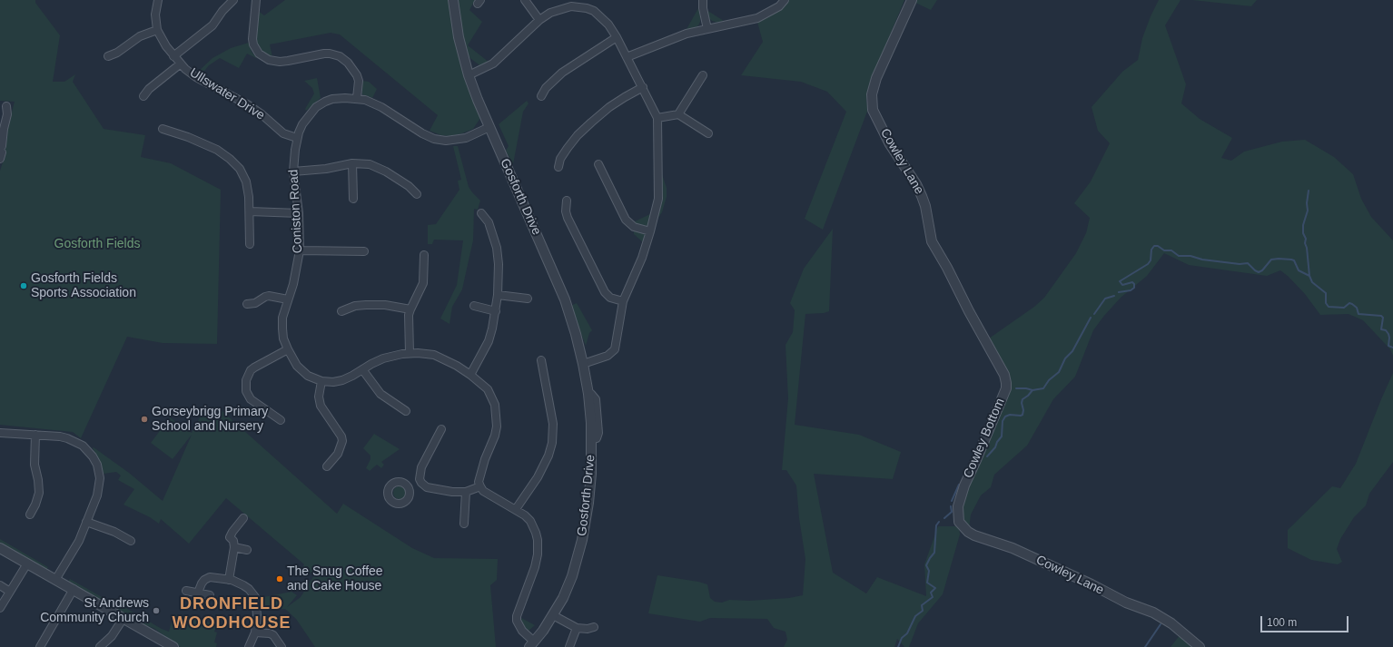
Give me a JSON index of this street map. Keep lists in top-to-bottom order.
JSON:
{
  "streets": {
    "street": [
      "Ullswater Drive",
      "Cowley Lane",
      "Gosforth Drive",
      "Coniston Road",
      "Cowley Bottom"
    ]
  },
  "crossings": [
    ["Ullswater Drive", "Coniston Road"],
    ["Cowley Lane", "Cowley Bottom"],
    ["Gosforth Drive", "Coniston Road"]
  ],
  "districts": ["DRONFIELD WOODHOUSE"],
  "parks": ["Gosforth Fields"],
  "places": [
    "Gosforth Fields Sports Association",
    "Gorseybrigg Primary School and Nursery",
    "The Snug Coffee and Cake House",
    "St Andrews Community Church"
  ],
  "scale_bar": "100 m"
}
